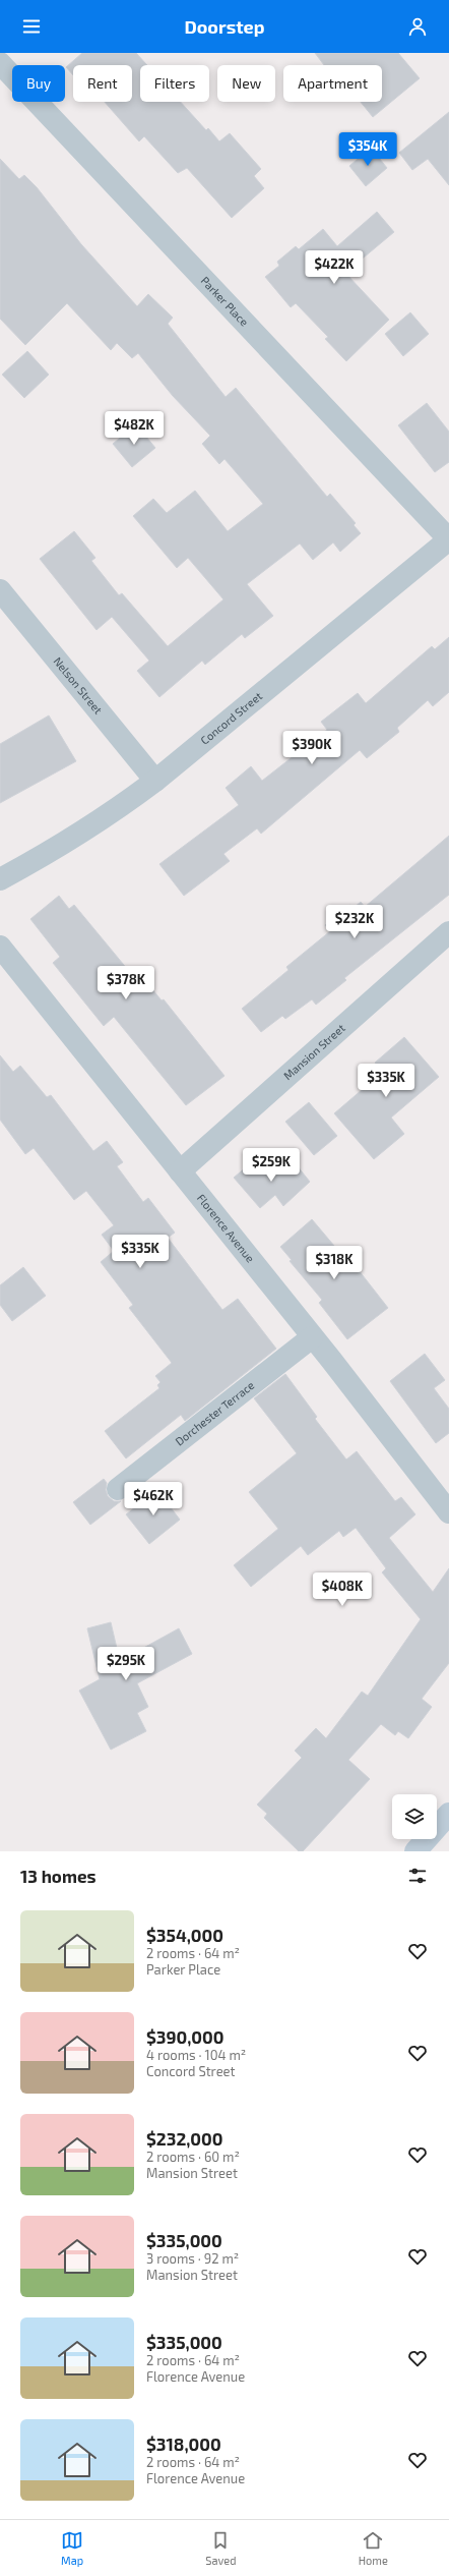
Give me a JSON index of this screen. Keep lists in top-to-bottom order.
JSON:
{
  "streets": {
    "street": [
      "Parker Place",
      "Nelson Street",
      "Concord Street",
      "Mansion Street",
      "Florence Avenue",
      "Dorchester Terrace"
    ]
  },
  "crossings": [
    ["Parker Place", "Concord Street"],
    ["Nelson Street", "Concord Street"],
    ["Mansion Street", "Florence Avenue"],
    ["Florence Avenue", "Dorchester Terrace"]
  ],
  "page": {
    "header": "Doorstep",
    "chip": [
      "Buy",
      "Rent",
      "Filters",
      "New",
      "Apartment"
    ],
    "price": [
      "$354K",
      "$422K",
      "$482K",
      "$390K",
      "$232K",
      "$378K",
      "$335K",
      "$259K",
      "$335K",
      "$318K",
      "$462K",
      "$408K",
      "$295K"
    ],
    "heading": "13 homes",
    "list": [
      {
        "name": "$354,000",
        "note": "2 rooms · 64 m² · Parker Place"
      },
      {
        "name": "$390,000",
        "note": "4 rooms · 104 m² · Concord Street"
      },
      {
        "name": "$232,000",
        "note": "2 rooms · 60 m² · Mansion Street"
      },
      {
        "name": "$335,000",
        "note": "3 rooms · 92 m² · Mansion Street"
      },
      {
        "name": "$335,000",
        "note": "2 rooms · 64 m² · Florence Avenue"
      },
      {
        "name": "$318,000",
        "note": "2 rooms · 64 m² · Florence Avenue"
      }
    ],
    "tabs": ["Map", "Saved", "Home"]
  }
}
